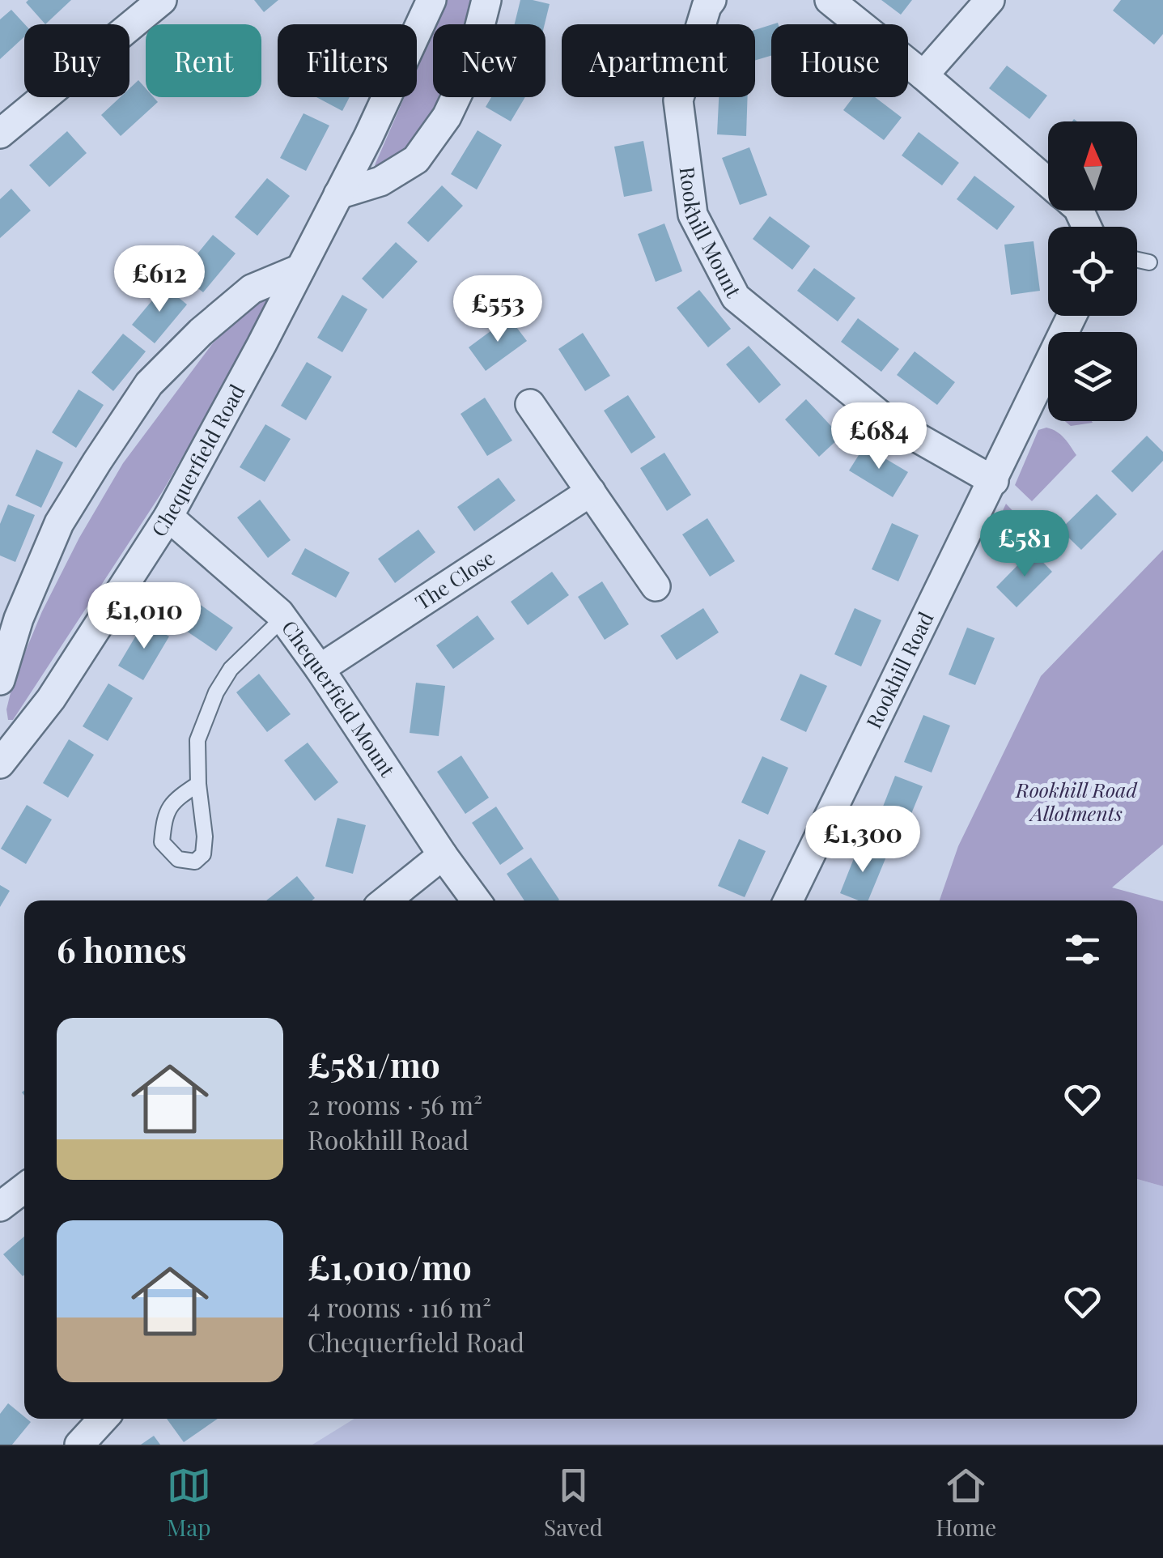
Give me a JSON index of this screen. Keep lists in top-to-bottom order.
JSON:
{
  "streets": {
    "street": [
      "Rookhill Mount",
      "Chequerfield Road",
      "The Close",
      "Rookhill Road",
      "Chequerfield Mount"
    ]
  },
  "crossings": [
    ["Rookhill Mount", "Rookhill Road"],
    ["Chequerfield Road", "Chequerfield Mount"],
    ["The Close", "Chequerfield Mount"]
  ],
  "parks": ["Rookhill Road Allotments"],
  "north": "top",
  "page": {
    "chip": [
      "Buy",
      "Rent",
      "Filters",
      "New",
      "Apartment",
      "House"
    ],
    "price": [
      "£612",
      "£553",
      "£684",
      "£581",
      "£1,010",
      "£1,300"
    ],
    "heading": "6 homes",
    "list": [
      {
        "name": "£581/mo",
        "note": "2 rooms · 56 m² · Rookhill Road"
      },
      {
        "name": "£1,010/mo",
        "note": "4 rooms · 116 m² · Chequerfield Road"
      }
    ],
    "tabs": ["Map", "Saved", "Home"]
  }
}
